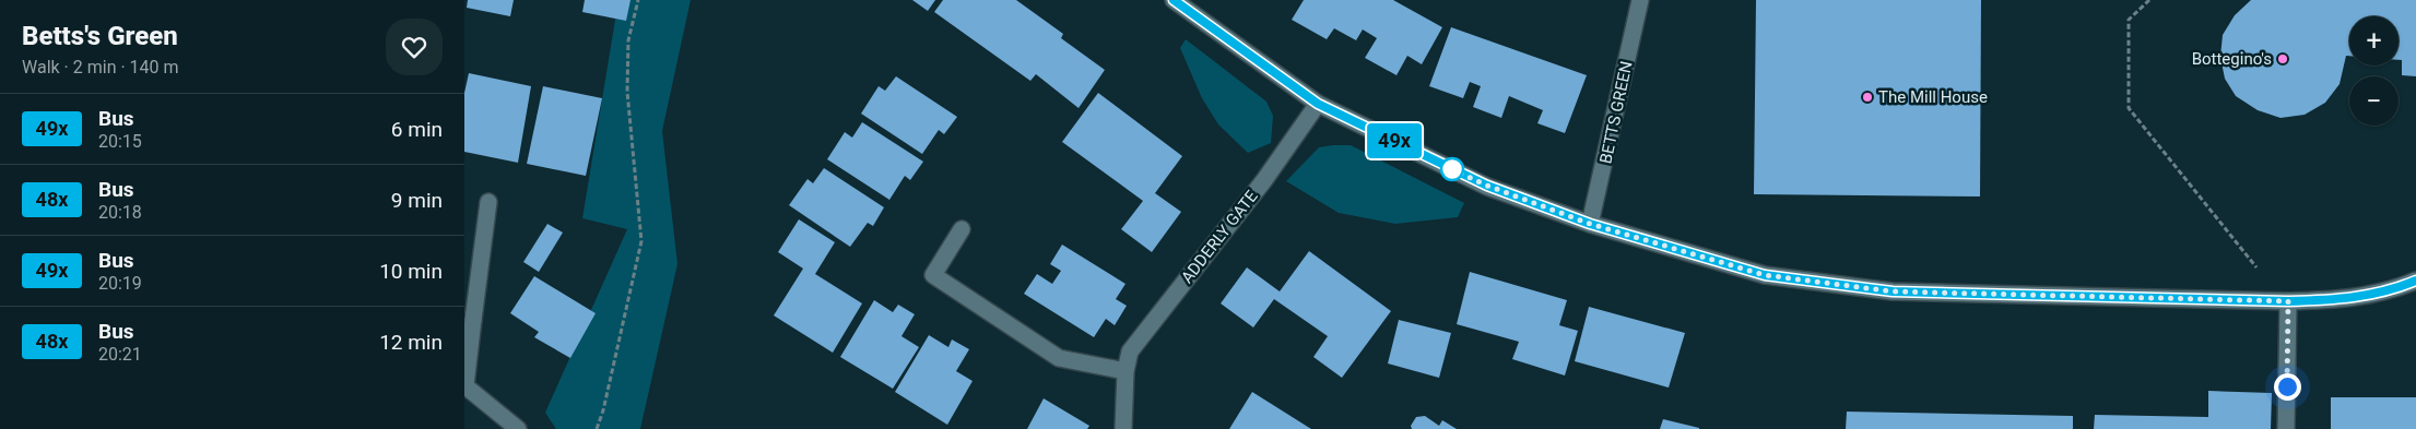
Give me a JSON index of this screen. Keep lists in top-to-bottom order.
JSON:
{
  "streets": {
    "street": ["BETTS GREEN", "ADDERLY GATE"]
  },
  "places": ["Bottegino's", "The Mill House"],
  "lines": ["bus line 49x"],
  "page": {
    "heading": ["Betts's Green", "Walk · 2 min · 140 m"],
    "on_map": "49x",
    "map_buttons": ["+", "−"],
    "list": [
      {
        "mark": "49x",
        "name": "Bus",
        "note": "20:15",
        "value": "6 min"
      },
      {
        "mark": "48x",
        "name": "Bus",
        "note": "20:18",
        "value": "9 min"
      },
      {
        "mark": "49x",
        "name": "Bus",
        "note": "20:19",
        "value": "10 min"
      },
      {
        "mark": "48x",
        "name": "Bus",
        "note": "20:21",
        "value": "12 min"
      }
    ]
  }
}
